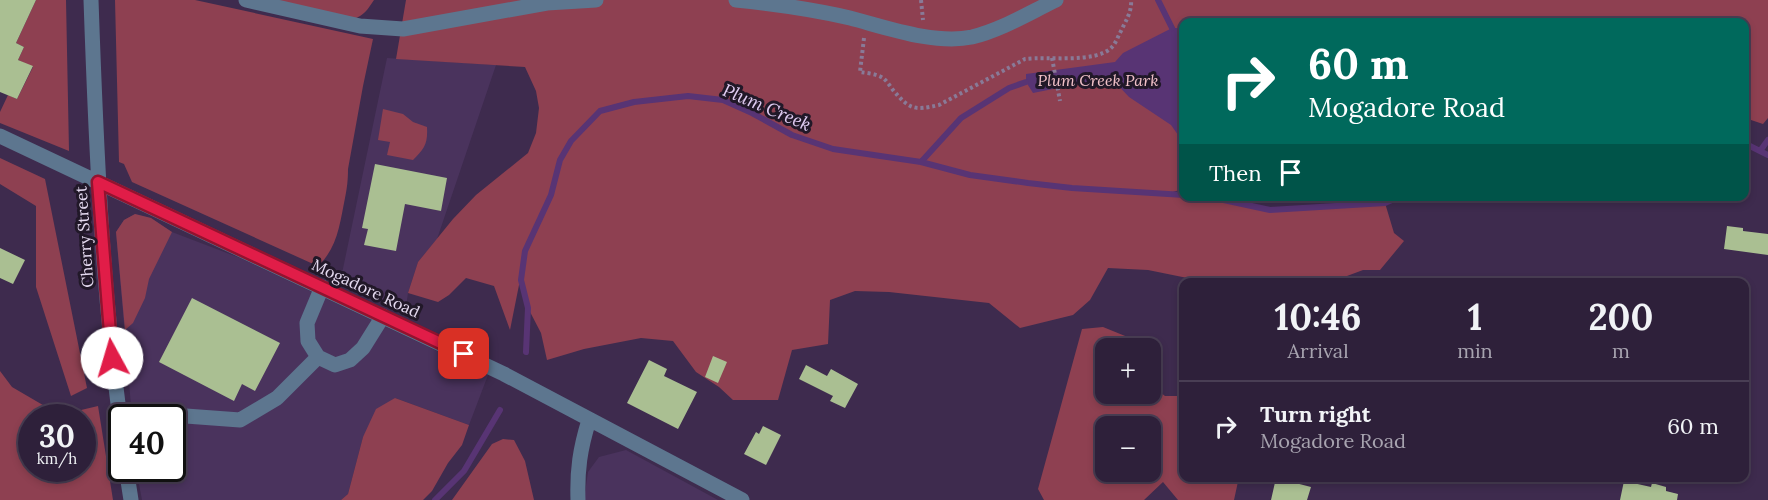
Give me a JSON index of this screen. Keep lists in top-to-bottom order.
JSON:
{
  "streets": {
    "street": ["Cherry Street", "Mogadore Road"]
  },
  "crossings": [
    ["Cherry Street", "Mogadore Road"]
  ],
  "water": ["Plum Creek"],
  "parks": ["Plum Creek Park"],
  "page": {
    "turn": ["60 m", "Mogadore Road"],
    "then": "Then",
    "eta": [
      "10:46",
      "Arrival",
      "1",
      "min",
      "200",
      "m"
    ],
    "map_buttons": ["+", "−"],
    "list": [
      {
        "name": "Turn right",
        "note": "Mogadore Road",
        "value": "60 m"
      }
    ],
    "speed": "30 km/h",
    "limit": "40"
  }
}
